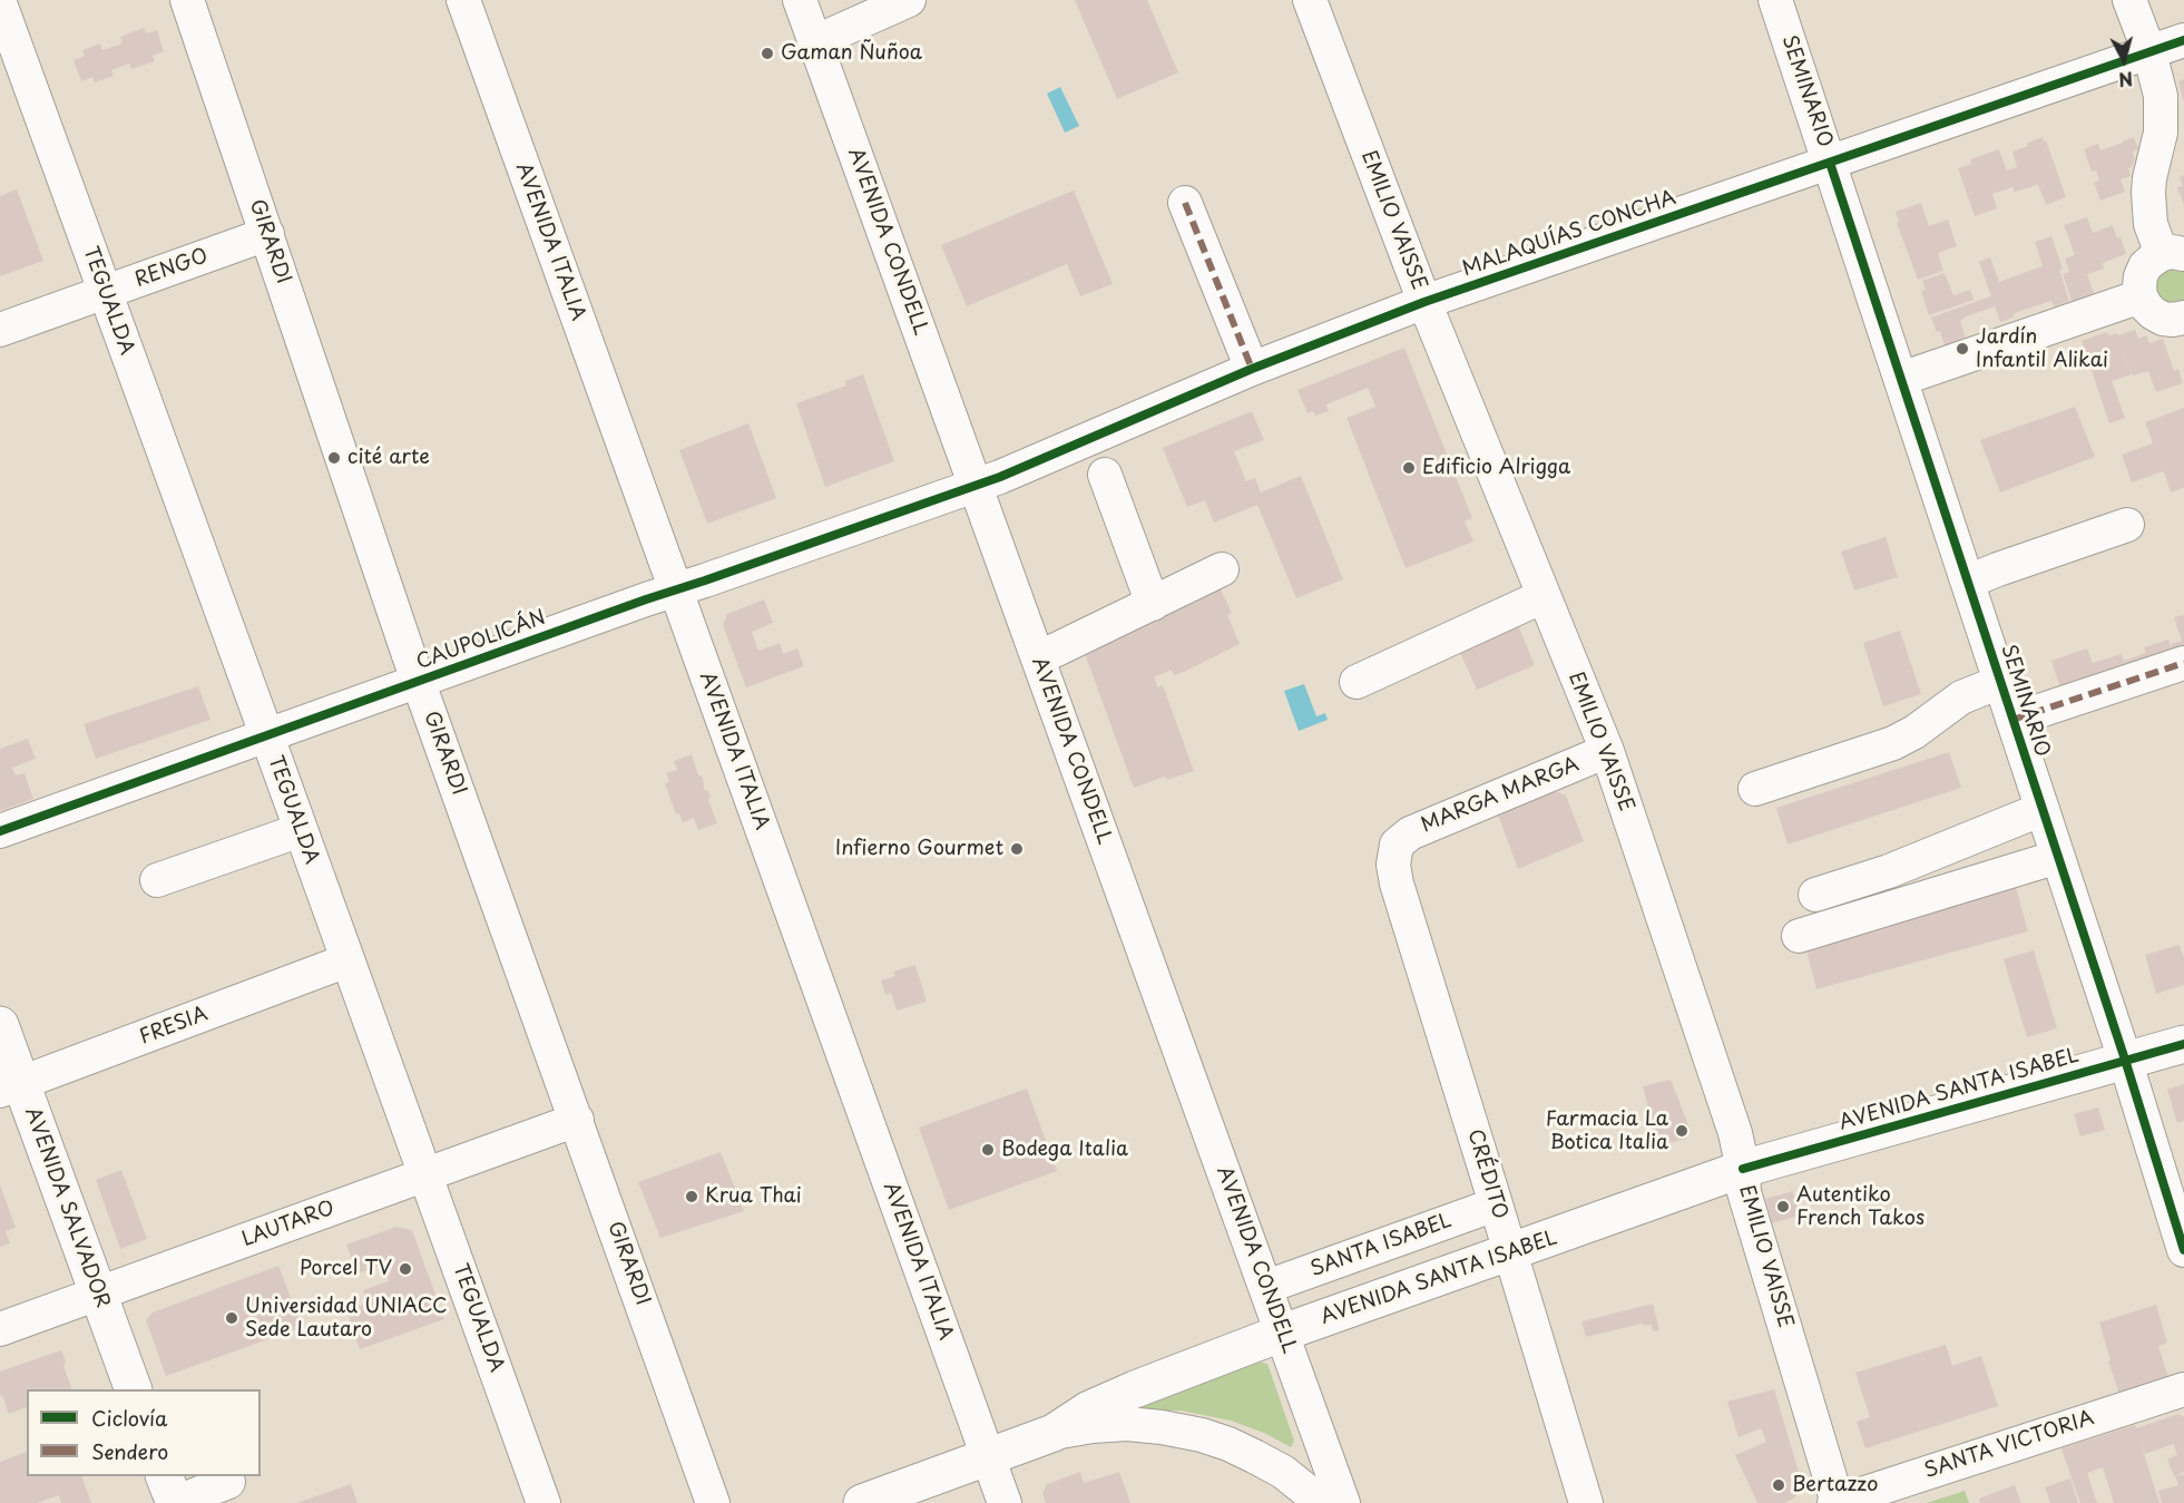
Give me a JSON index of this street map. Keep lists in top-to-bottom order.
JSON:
{
  "streets": {
    "main road": ["AVENIDA SANTA ISABEL", "AVENIDA SALVADOR"],
    "street": [
      "SEMINARIO",
      "EMILIO VAISSE",
      "MALAQUÍAS CONCHA",
      "GIRARDI",
      "AVENIDA ITALIA",
      "AVENIDA CONDELL",
      "RENGO",
      "TEGUALDA",
      "CAUPOLICÁN",
      "MARGA MARGA",
      "FRESIA",
      "CRÉDITO",
      "LAUTARO",
      "SANTA ISABEL",
      "SANTA VICTORIA"
    ]
  },
  "crossings": [
    ["SEMINARIO", "MALAQUÍAS CONCHA"],
    ["SEMINARIO", "AVENIDA SANTA ISABEL"],
    ["EMILIO VAISSE", "MALAQUÍAS CONCHA"],
    ["EMILIO VAISSE", "MARGA MARGA"],
    ["EMILIO VAISSE", "AVENIDA SANTA ISABEL"],
    ["EMILIO VAISSE", "SANTA VICTORIA"],
    ["MALAQUÍAS CONCHA", "AVENIDA CONDELL"],
    ["MALAQUÍAS CONCHA", "CAUPOLICÁN"],
    ["GIRARDI", "RENGO"],
    ["GIRARDI", "CAUPOLICÁN"],
    ["GIRARDI", "LAUTARO"],
    ["AVENIDA ITALIA", "CAUPOLICÁN"],
    ["AVENIDA ITALIA", "AVENIDA SANTA ISABEL"],
    ["AVENIDA CONDELL", "CAUPOLICÁN"],
    ["AVENIDA CONDELL", "AVENIDA SANTA ISABEL"],
    ["AVENIDA CONDELL", "SANTA ISABEL"],
    ["RENGO", "TEGUALDA"],
    ["TEGUALDA", "CAUPOLICÁN"],
    ["TEGUALDA", "FRESIA"],
    ["TEGUALDA", "LAUTARO"],
    ["MARGA MARGA", "CRÉDITO"],
    ["FRESIA", "AVENIDA SALVADOR"],
    ["AVENIDA SANTA ISABEL", "CRÉDITO"],
    ["CRÉDITO", "SANTA ISABEL"],
    ["AVENIDA SALVADOR", "LAUTARO"]
  ],
  "places": [
    "Gaman Ñuñoa",
    "Jardín Infantil Alikai",
    "cité arte",
    "Edificio Alrigga",
    "Infierno Gourmet",
    "Farmacia La Botica Italia",
    "Bodega Italia",
    "Krua Thai",
    "Autentiko French Takos",
    "Porcel TV",
    "Universidad UNIACC Sede Lautaro",
    "Bertazzo"
  ],
  "legend": ["Ciclovía", "Sendero"],
  "north": "bottom"
}
